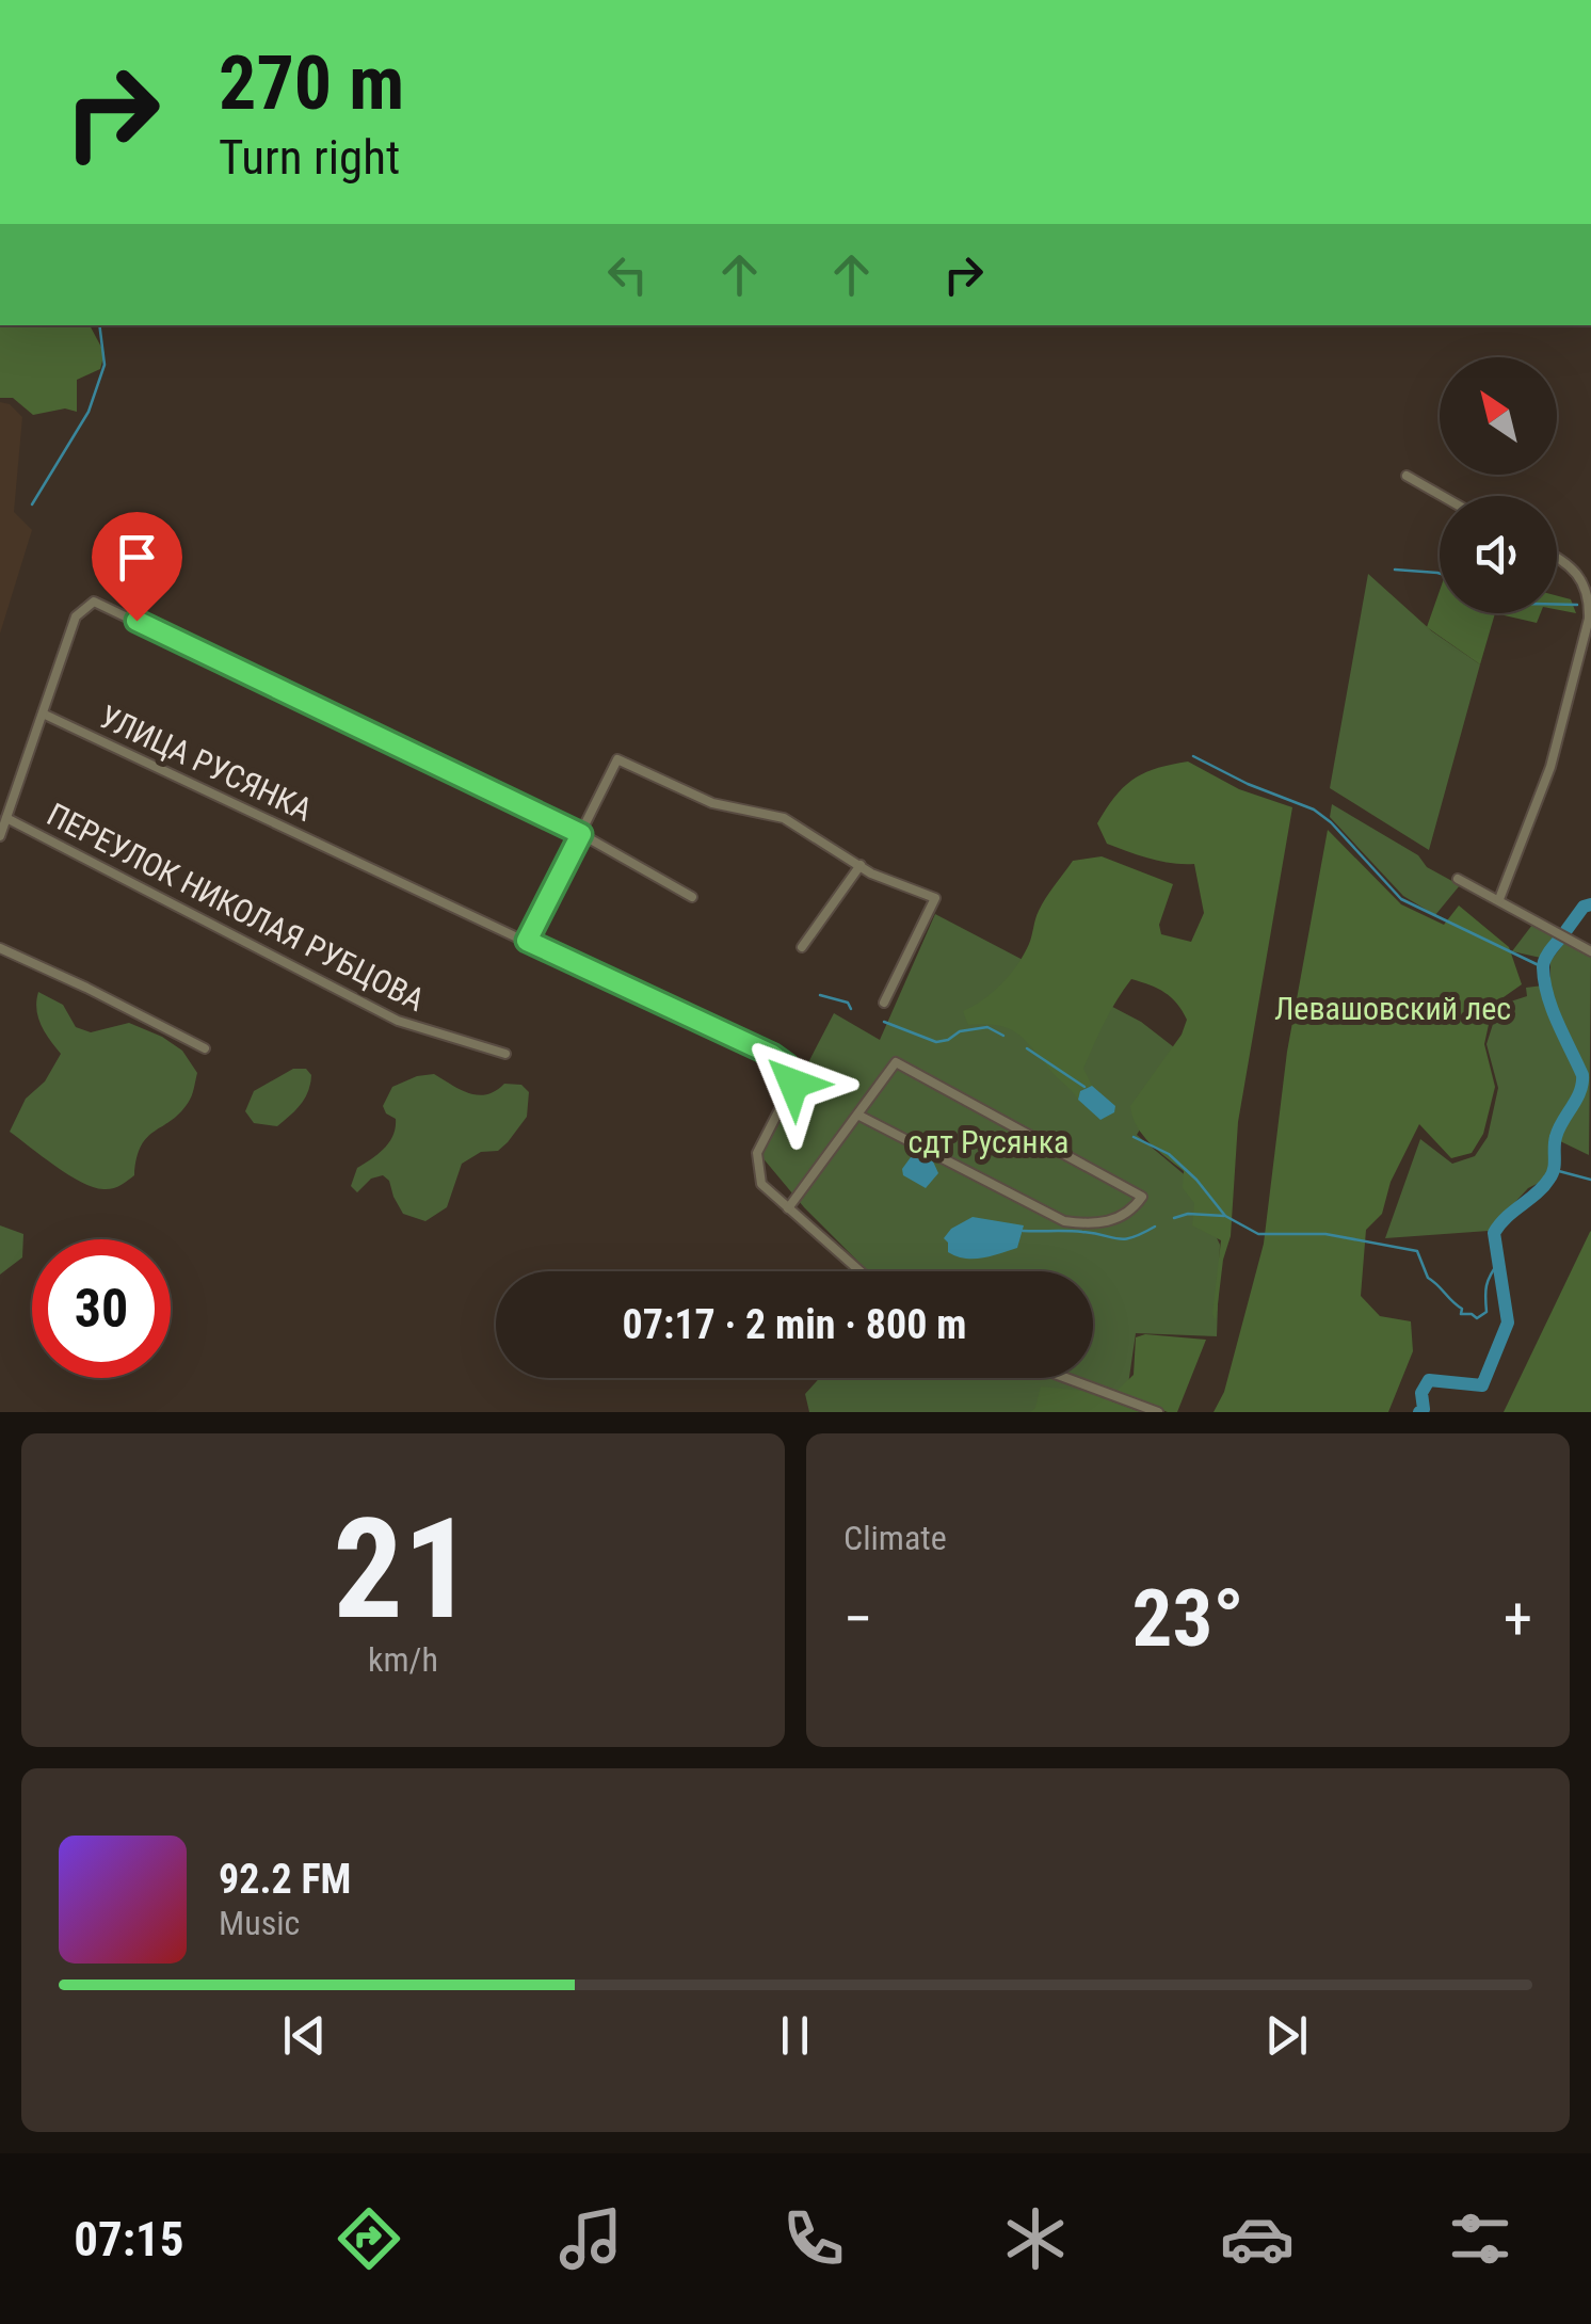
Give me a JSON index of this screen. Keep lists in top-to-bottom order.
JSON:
{
  "streets": {
    "street": ["УЛИЦА РУСЯНКА", "ПЕРЕУЛОК НИКОЛАЯ РУБЦОВА"]
  },
  "parks": ["Левашовский лес", "сдт Русянка"],
  "north": "top left",
  "page": {
    "turn": ["270 m", "Turn right"],
    "limit": "30",
    "trip": "07:17 · 2 min · 800 m",
    "tile": [
      ["21", "km/h"],
      "Climate"
    ],
    "heat": ["−", "23°", "+"],
    "song": ["92.2 FM", "Music"],
    "tabs": "07:15"
  }
}
